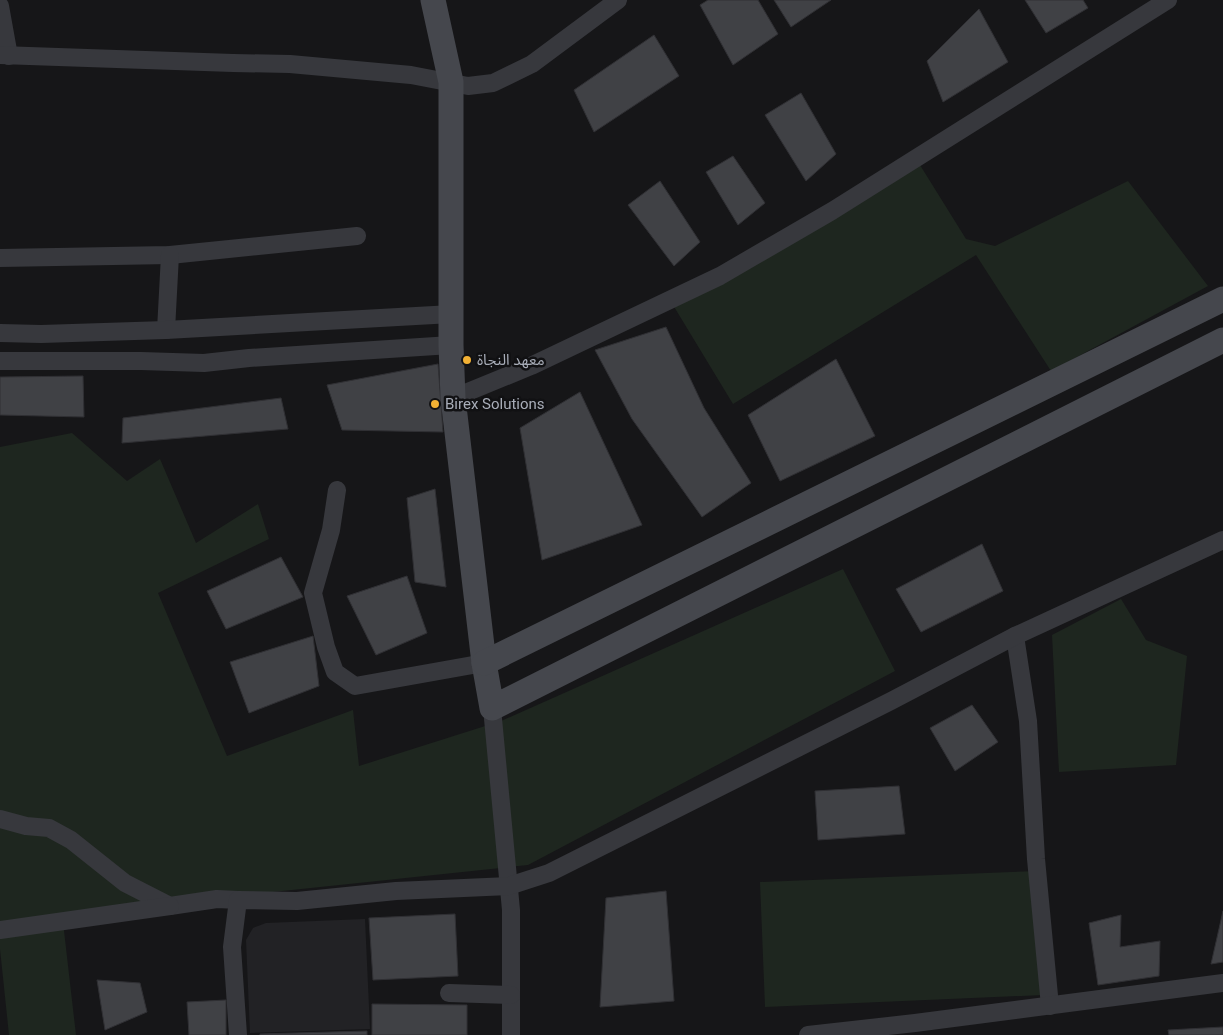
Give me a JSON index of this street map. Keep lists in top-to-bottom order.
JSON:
{
  "places": ["معهد النجاة", "Birex Solutions"]
}
